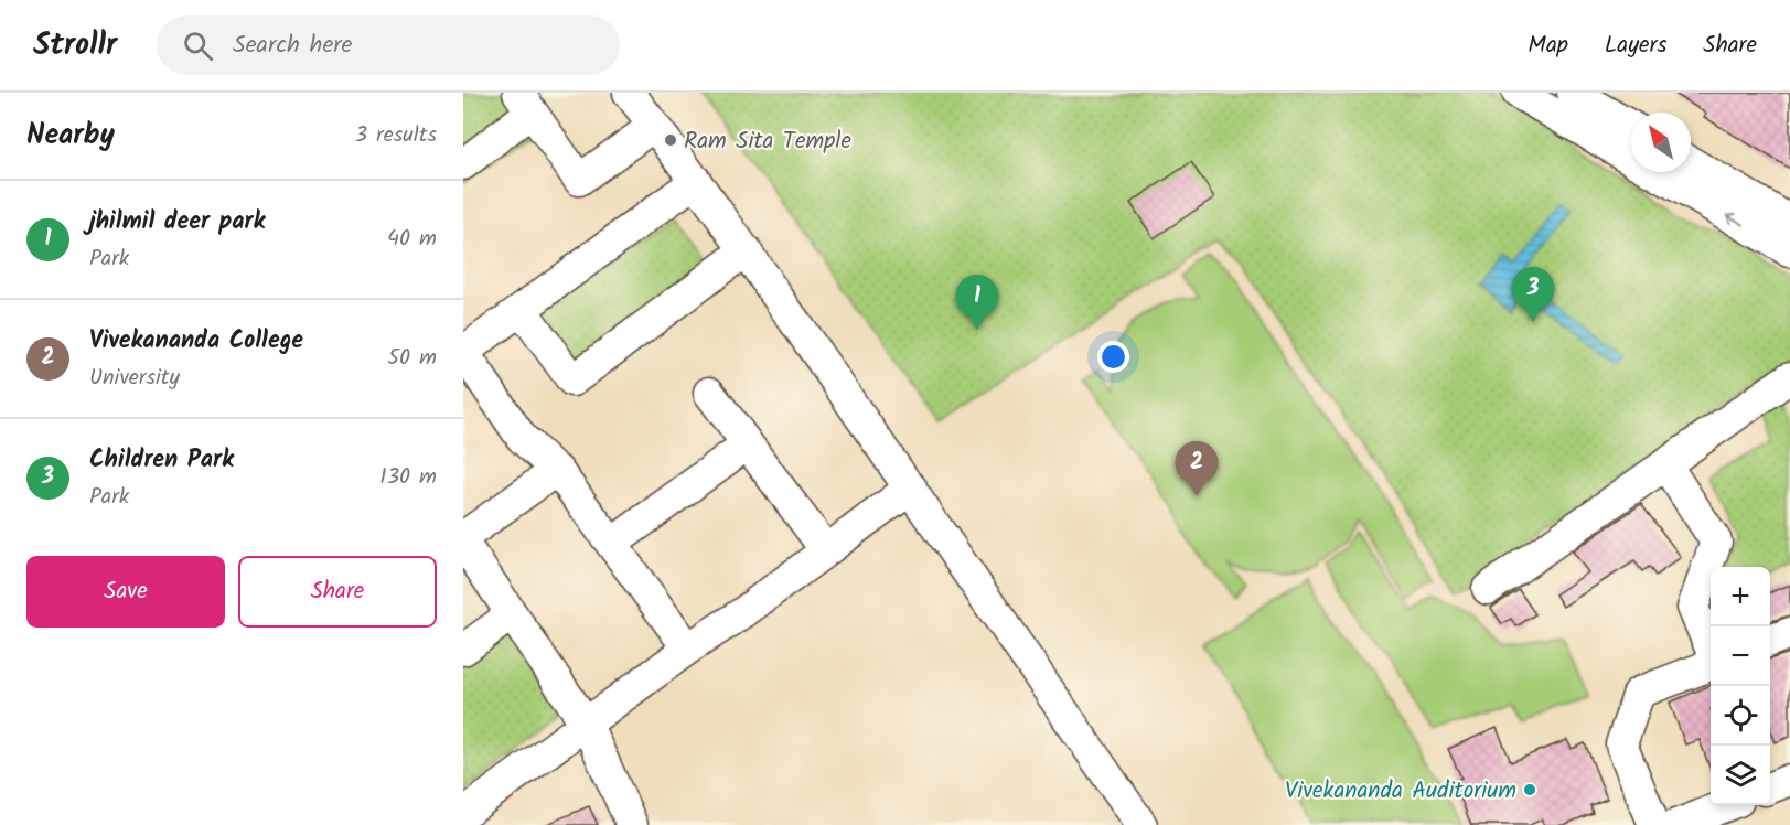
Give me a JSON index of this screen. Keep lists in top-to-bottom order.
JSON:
{
  "places": ["Ram Sita Temple", "Vivekananda Auditorium"],
  "north": "top left",
  "page": {
    "header": "Strollr",
    "search": "Search here",
    "nav": ["Map", "Layers", "Share"],
    "heading": ["Nearby", "3 results"],
    "list": [
      {
        "mark": "1",
        "name": "jhilmil deer park",
        "note": "Park",
        "value": "40 m"
      },
      {
        "mark": "2",
        "name": "Vivekananda College",
        "note": "University",
        "value": "50 m"
      },
      {
        "mark": "3",
        "name": "Children Park",
        "note": "Park",
        "value": "130 m"
      }
    ],
    "pins": ["3", "1", "2"],
    "buttons": ["Save", "Share"],
    "map_buttons": ["+", "−"]
  }
}
